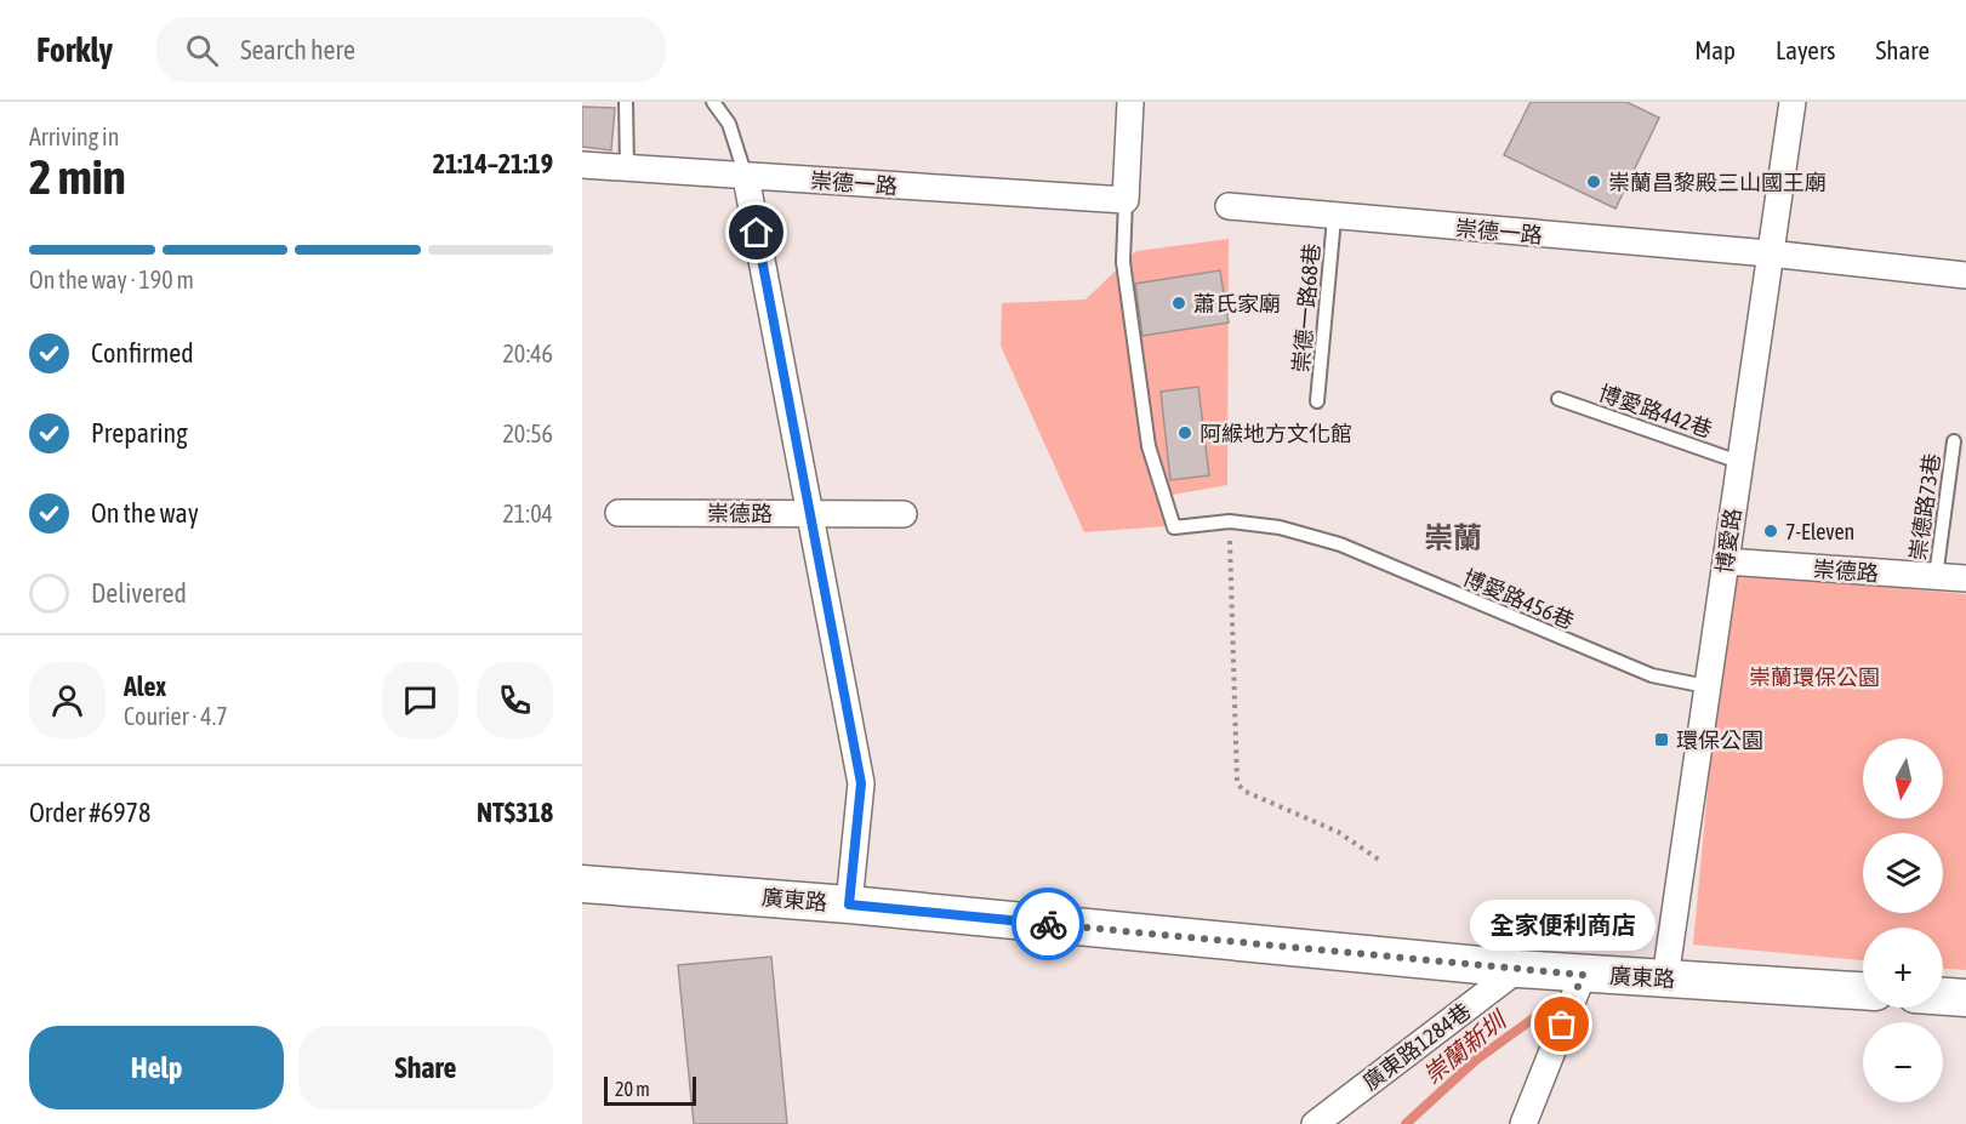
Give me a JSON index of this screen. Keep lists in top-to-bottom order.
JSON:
{
  "streets": {
    "street": [
      "崇德一路",
      "崇德路",
      "博愛路",
      "廣東路",
      "廣東路1284巷"
    ],
    "lane": [
      "崇德一路68巷",
      "博愛路442巷",
      "崇德路73巷",
      "博愛路456巷"
    ]
  },
  "crossings": [
    ["崇德一路", "崇德一路68巷"],
    ["崇德一路", "博愛路"],
    ["崇德一路", "博愛路456巷"],
    ["博愛路442巷", "博愛路"],
    ["崇德路73巷", "崇德路"],
    ["崇德路", "博愛路"],
    ["博愛路", "博愛路456巷"],
    ["博愛路", "廣東路"],
    ["廣東路", "廣東路1284巷"]
  ],
  "districts": ["崇蘭"],
  "water": ["崇蘭新圳"],
  "parks": ["崇蘭環保公園"],
  "places": {
    "other": [
      "崇蘭昌黎殿三山國王廟",
      "蕭氏家廟",
      "阿緱地方文化館",
      "7-Eleven",
      "全家便利商店"
    ],
    "transit": ["環保公園"]
  },
  "scale_bar": "20 m",
  "north": "bottom",
  "page": {
    "header": "Forkly",
    "search": "Search here",
    "nav": ["Map", "Layers", "Share"],
    "heading": ["2 min", "Arriving in", "21:14–21:19"],
    "panel": [
      "Alex",
      "Courier · 4.7",
      "Order #6978",
      "NT$318"
    ],
    "bar": "On the way · 190 m",
    "list": [
      ["Confirmed", "20:46"],
      ["Preparing", "20:56"],
      ["On the way", "21:04"],
      "Delivered"
    ],
    "map_buttons": ["+", "−"],
    "bubble": "全家便利商店",
    "buttons": ["Help", "Share"],
    "scale": "20 m"
  }
}
